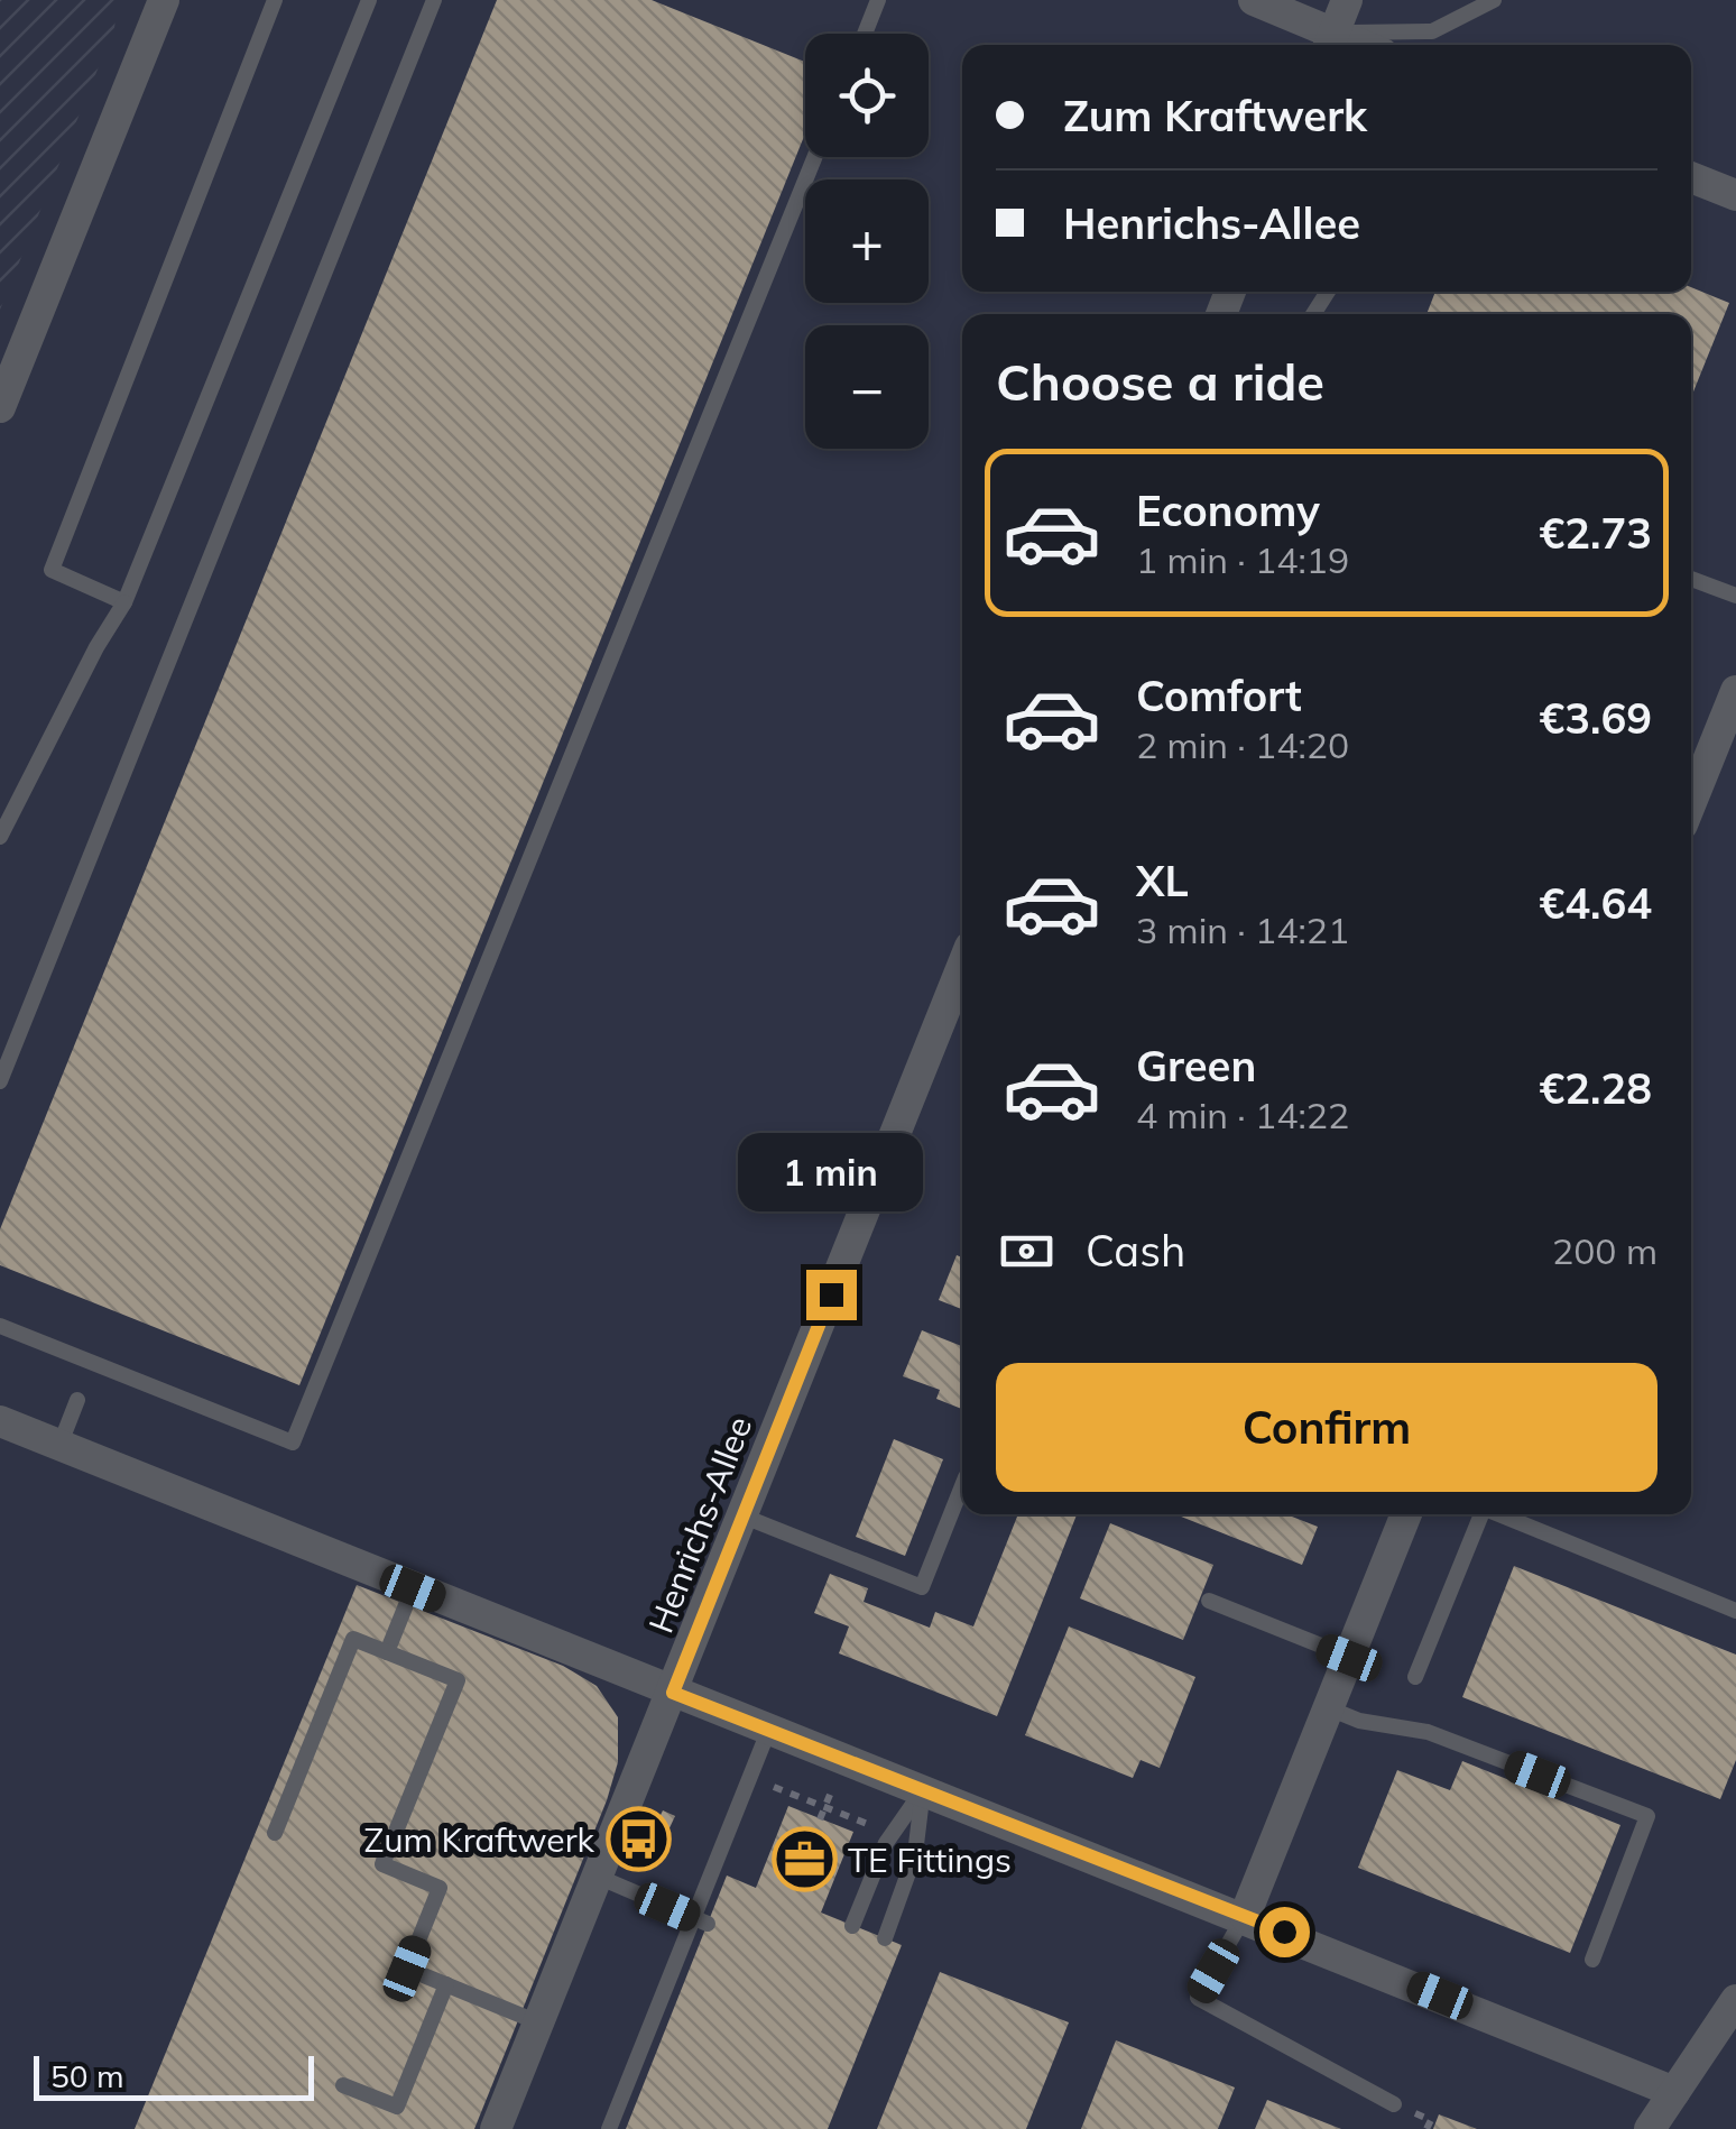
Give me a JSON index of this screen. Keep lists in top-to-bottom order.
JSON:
{
  "streets": {
    "street": ["Henrichs-Allee"]
  },
  "places": {
    "bus stop": ["Zum Kraftwerk"],
    "office": ["TE Fittings"]
  },
  "scale_bar": "50 m",
  "page": {
    "map_buttons": ["+", "−"],
    "banner": ["Zum Kraftwerk", "Henrichs-Allee"],
    "heading": "Choose a ride",
    "list": [
      {
        "name": "Economy",
        "note": "1 min · 14:19",
        "value": "€2.73"
      },
      {
        "name": "Comfort",
        "note": "2 min · 14:20",
        "value": "€3.69"
      },
      {
        "name": "XL",
        "note": "3 min · 14:21",
        "value": "€4.64"
      },
      {
        "name": "Green",
        "note": "4 min · 14:22",
        "value": "€2.28"
      }
    ],
    "bubble": "1 min",
    "pay": ["Cash", "200 m"],
    "buttons": "Confirm",
    "scale": "50 m"
  }
}
